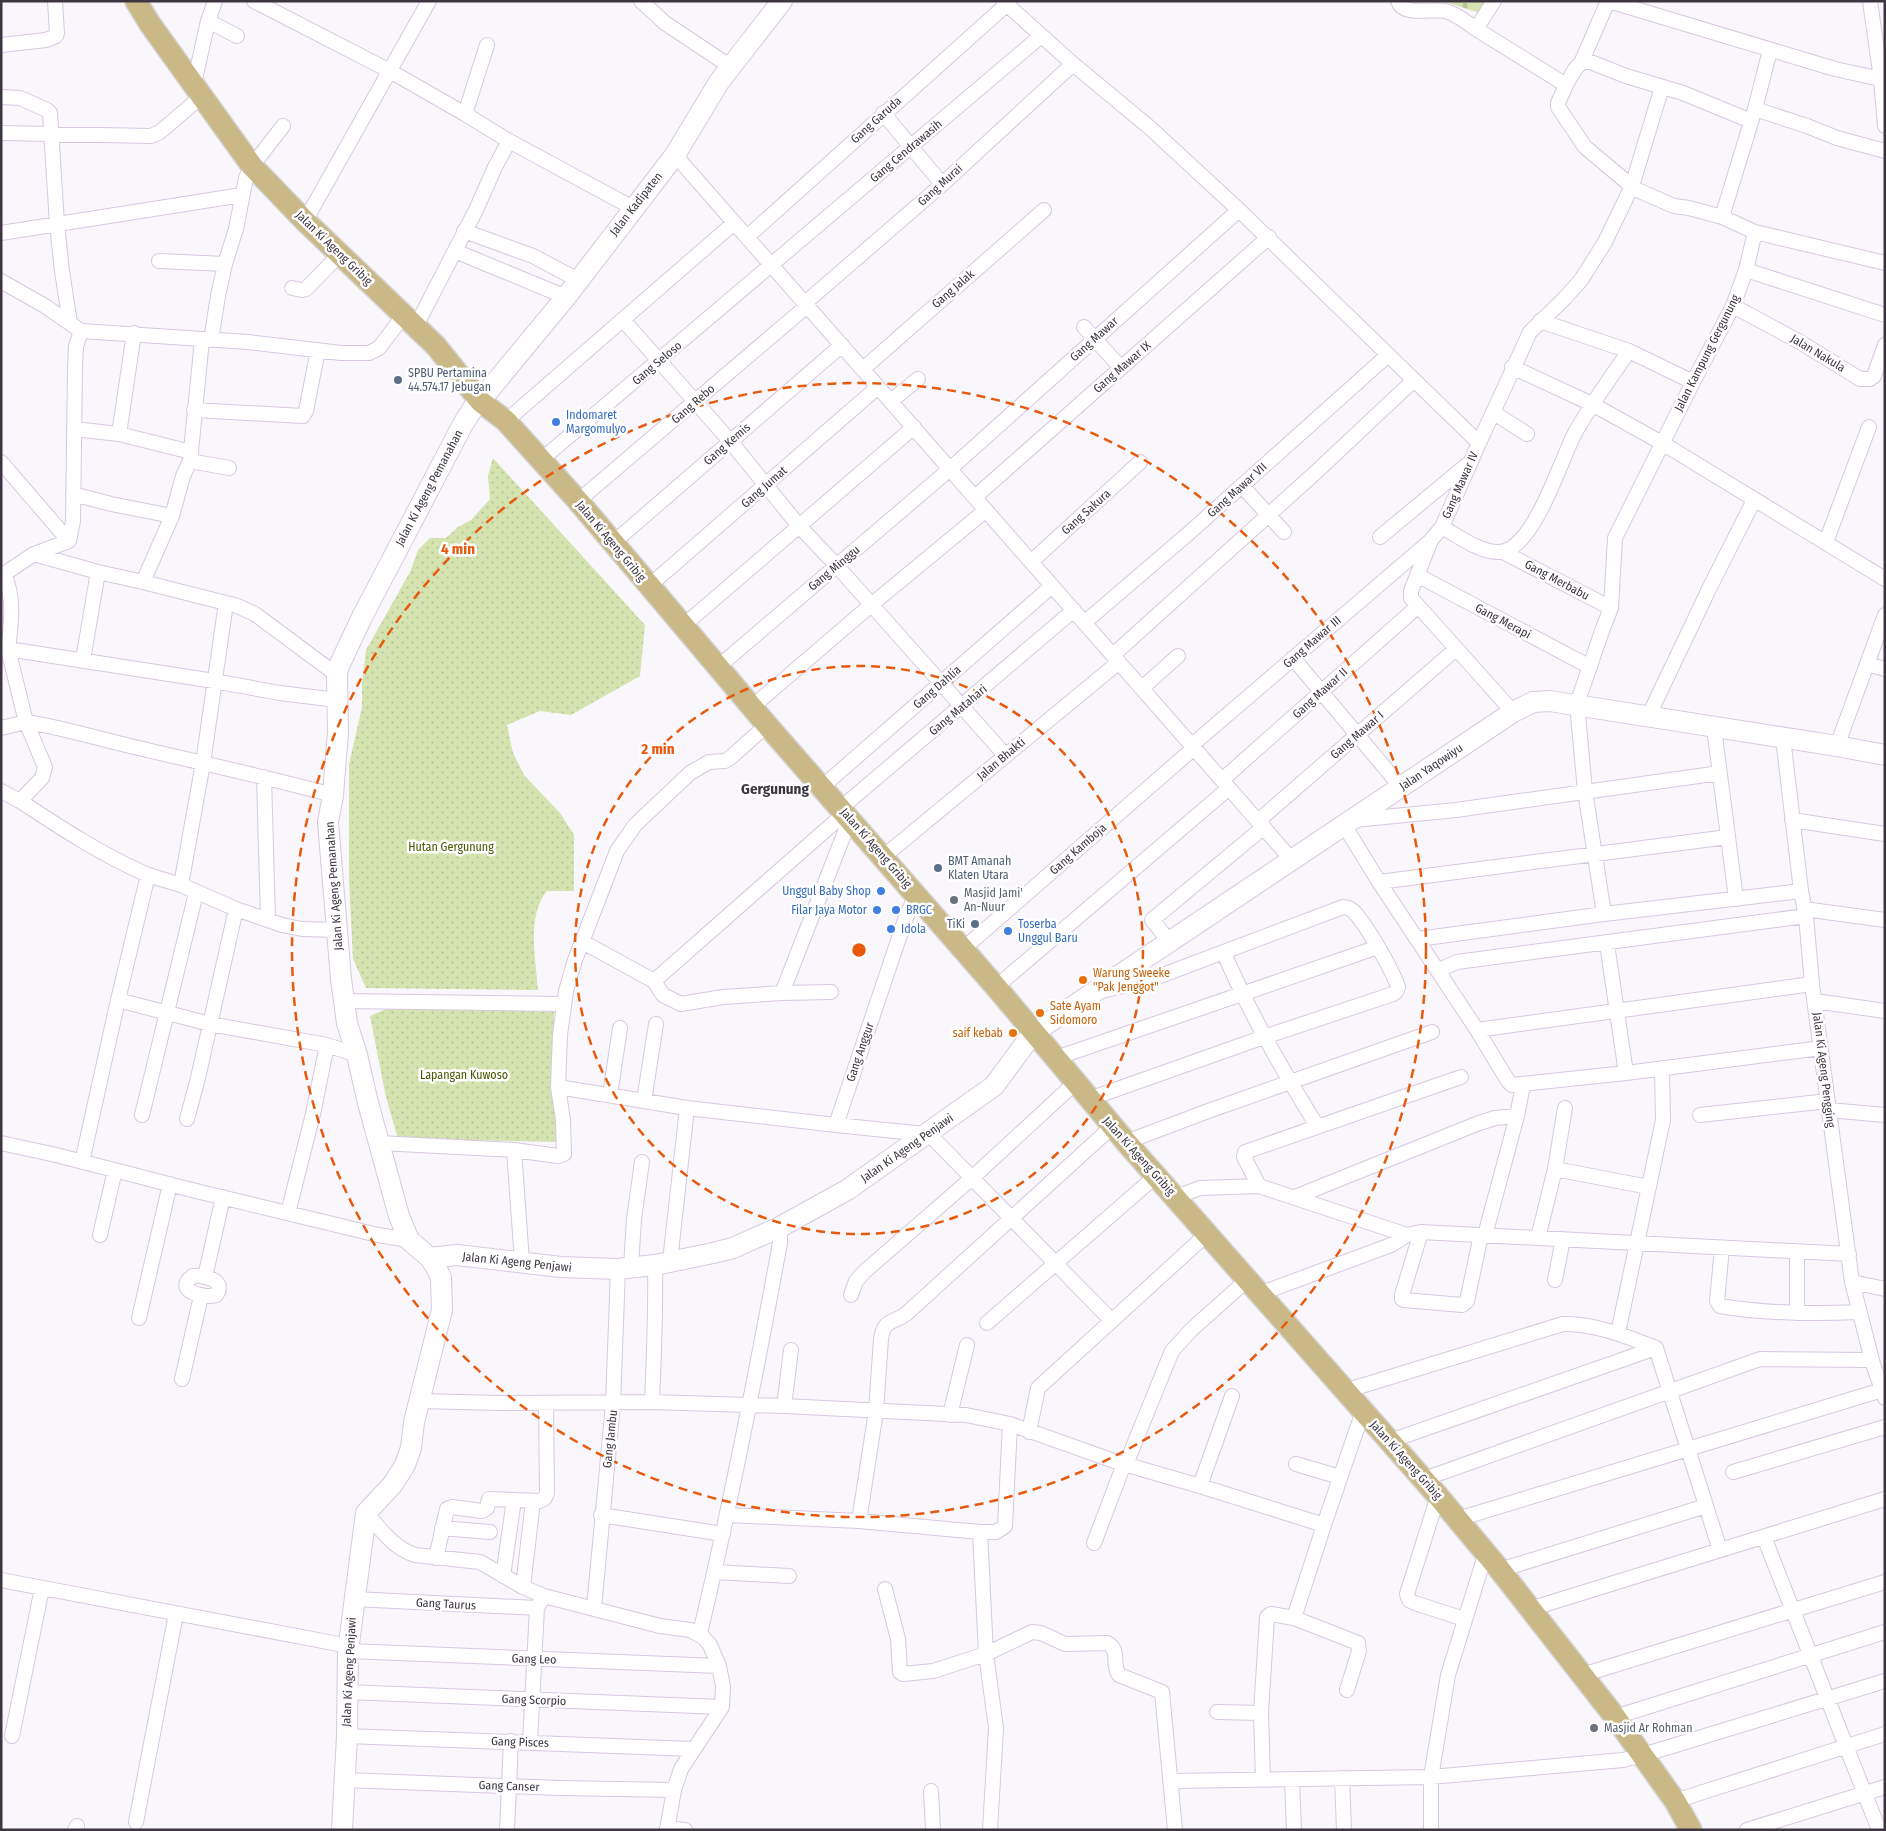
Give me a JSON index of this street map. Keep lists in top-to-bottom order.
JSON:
{
  "streets": {
    "main road": ["Jalan Ki Ageng Gribig"],
    "street": [
      "Gang Garuda",
      "Gang Cendrawasih",
      "Gang Murai",
      "Jalan Kadipaten",
      "Gang Jalak",
      "Gang Mawar",
      "Jalan Kampung Gergunung",
      "Jalan Nakula",
      "Gang Seloso",
      "Gang Mawar IX",
      "Gang Rebo",
      "Gang Kemis",
      "Gang Mawar IV",
      "Gang Jumat",
      "Jalan Ki Ageng Pemanahan",
      "Gang Mawar VII",
      "Gang Sakura",
      "Gang Minggu",
      "Gang Merbabu",
      "Gang Merapi",
      "Gang Mawar III",
      "Gang Dahlia",
      "Gang Mawar II",
      "Gang Matahari",
      "Gang Mawar I",
      "Jalan Bhakti",
      "Jalan Yaqowiyu",
      "Gang Kamboja",
      "Gang Anggur",
      "Jalan Ki Ageng Pengging",
      "Jalan Ki Ageng Penjawi",
      "Gang Jambu",
      "Gang Taurus",
      "Gang Leo",
      "Gang Scorpio",
      "Gang Pisces",
      "Gang Canser"
    ]
  },
  "crossings": [
    ["Gang Cendrawasih", "Gang Seloso"],
    ["Gang Murai", "Gang Rebo"],
    ["Jalan Kadipaten", "Jalan Ki Ageng Gribig"],
    ["Jalan Kadipaten", "Jalan Ki Ageng Pemanahan"],
    ["Jalan Ki Ageng Gribig", "Gang Seloso"],
    ["Jalan Ki Ageng Gribig", "Gang Rebo"],
    ["Jalan Ki Ageng Gribig", "Gang Kemis"],
    ["Jalan Ki Ageng Gribig", "Gang Jumat"],
    ["Jalan Ki Ageng Gribig", "Jalan Ki Ageng Pemanahan"],
    ["Jalan Ki Ageng Gribig", "Gang Minggu"],
    ["Jalan Ki Ageng Gribig", "Gang Dahlia"],
    ["Jalan Ki Ageng Gribig", "Gang Mawar II"],
    ["Jalan Ki Ageng Gribig", "Gang Matahari"],
    ["Jalan Ki Ageng Gribig", "Jalan Bhakti"],
    ["Jalan Ki Ageng Gribig", "Jalan Yaqowiyu"],
    ["Jalan Ki Ageng Gribig", "Gang Kamboja"],
    ["Jalan Ki Ageng Gribig", "Gang Anggur"],
    ["Jalan Ki Ageng Gribig", "Jalan Ki Ageng Penjawi"],
    ["Gang Mawar", "Gang Minggu"],
    ["Jalan Kampung Gergunung", "Jalan Nakula"],
    ["Jalan Kampung Gergunung", "Gang Merbabu"],
    ["Jalan Kampung Gergunung", "Gang Merapi"],
    ["Jalan Kampung Gergunung", "Jalan Yaqowiyu"],
    ["Gang Mawar IV", "Gang Mawar III"],
    ["Jalan Ki Ageng Pemanahan", "Jalan Ki Ageng Penjawi"],
    ["Gang Mawar III", "Gang Kamboja"],
    ["Gang Mawar I", "Jalan Yaqowiyu"],
    ["Jalan Yaqowiyu", "Jalan Ki Ageng Pengging"],
    ["Jalan Yaqowiyu", "Jalan Ki Ageng Penjawi"],
    ["Jalan Ki Ageng Penjawi", "Gang Jambu"],
    ["Jalan Ki Ageng Penjawi", "Gang Taurus"],
    ["Jalan Ki Ageng Penjawi", "Gang Leo"],
    ["Jalan Ki Ageng Penjawi", "Gang Scorpio"],
    ["Jalan Ki Ageng Penjawi", "Gang Pisces"],
    ["Jalan Ki Ageng Penjawi", "Gang Canser"]
  ],
  "districts": ["Gergunung"],
  "parks": ["Hutan Gergunung", "Lapangan Kuwoso"],
  "places": [
    "SPBU Pertamina 44.574.17 Jebugan",
    "Indomaret Margomulyo",
    "BMT Amanah Klaten Utara",
    "Unggul Baby Shop",
    "Masjid Jami' An-Nuur",
    "Filar Jaya Motor",
    "BRGC",
    "TiKi",
    "Idola",
    "Toserba Unggul Baru",
    "Warung Sweeke \"Pak Jenggot\"",
    "Sate Ayam Sidomoro",
    "saif kebab",
    "Masjid Ar Rohman"
  ],
  "rings": ["4 min", "2 min"]
}
